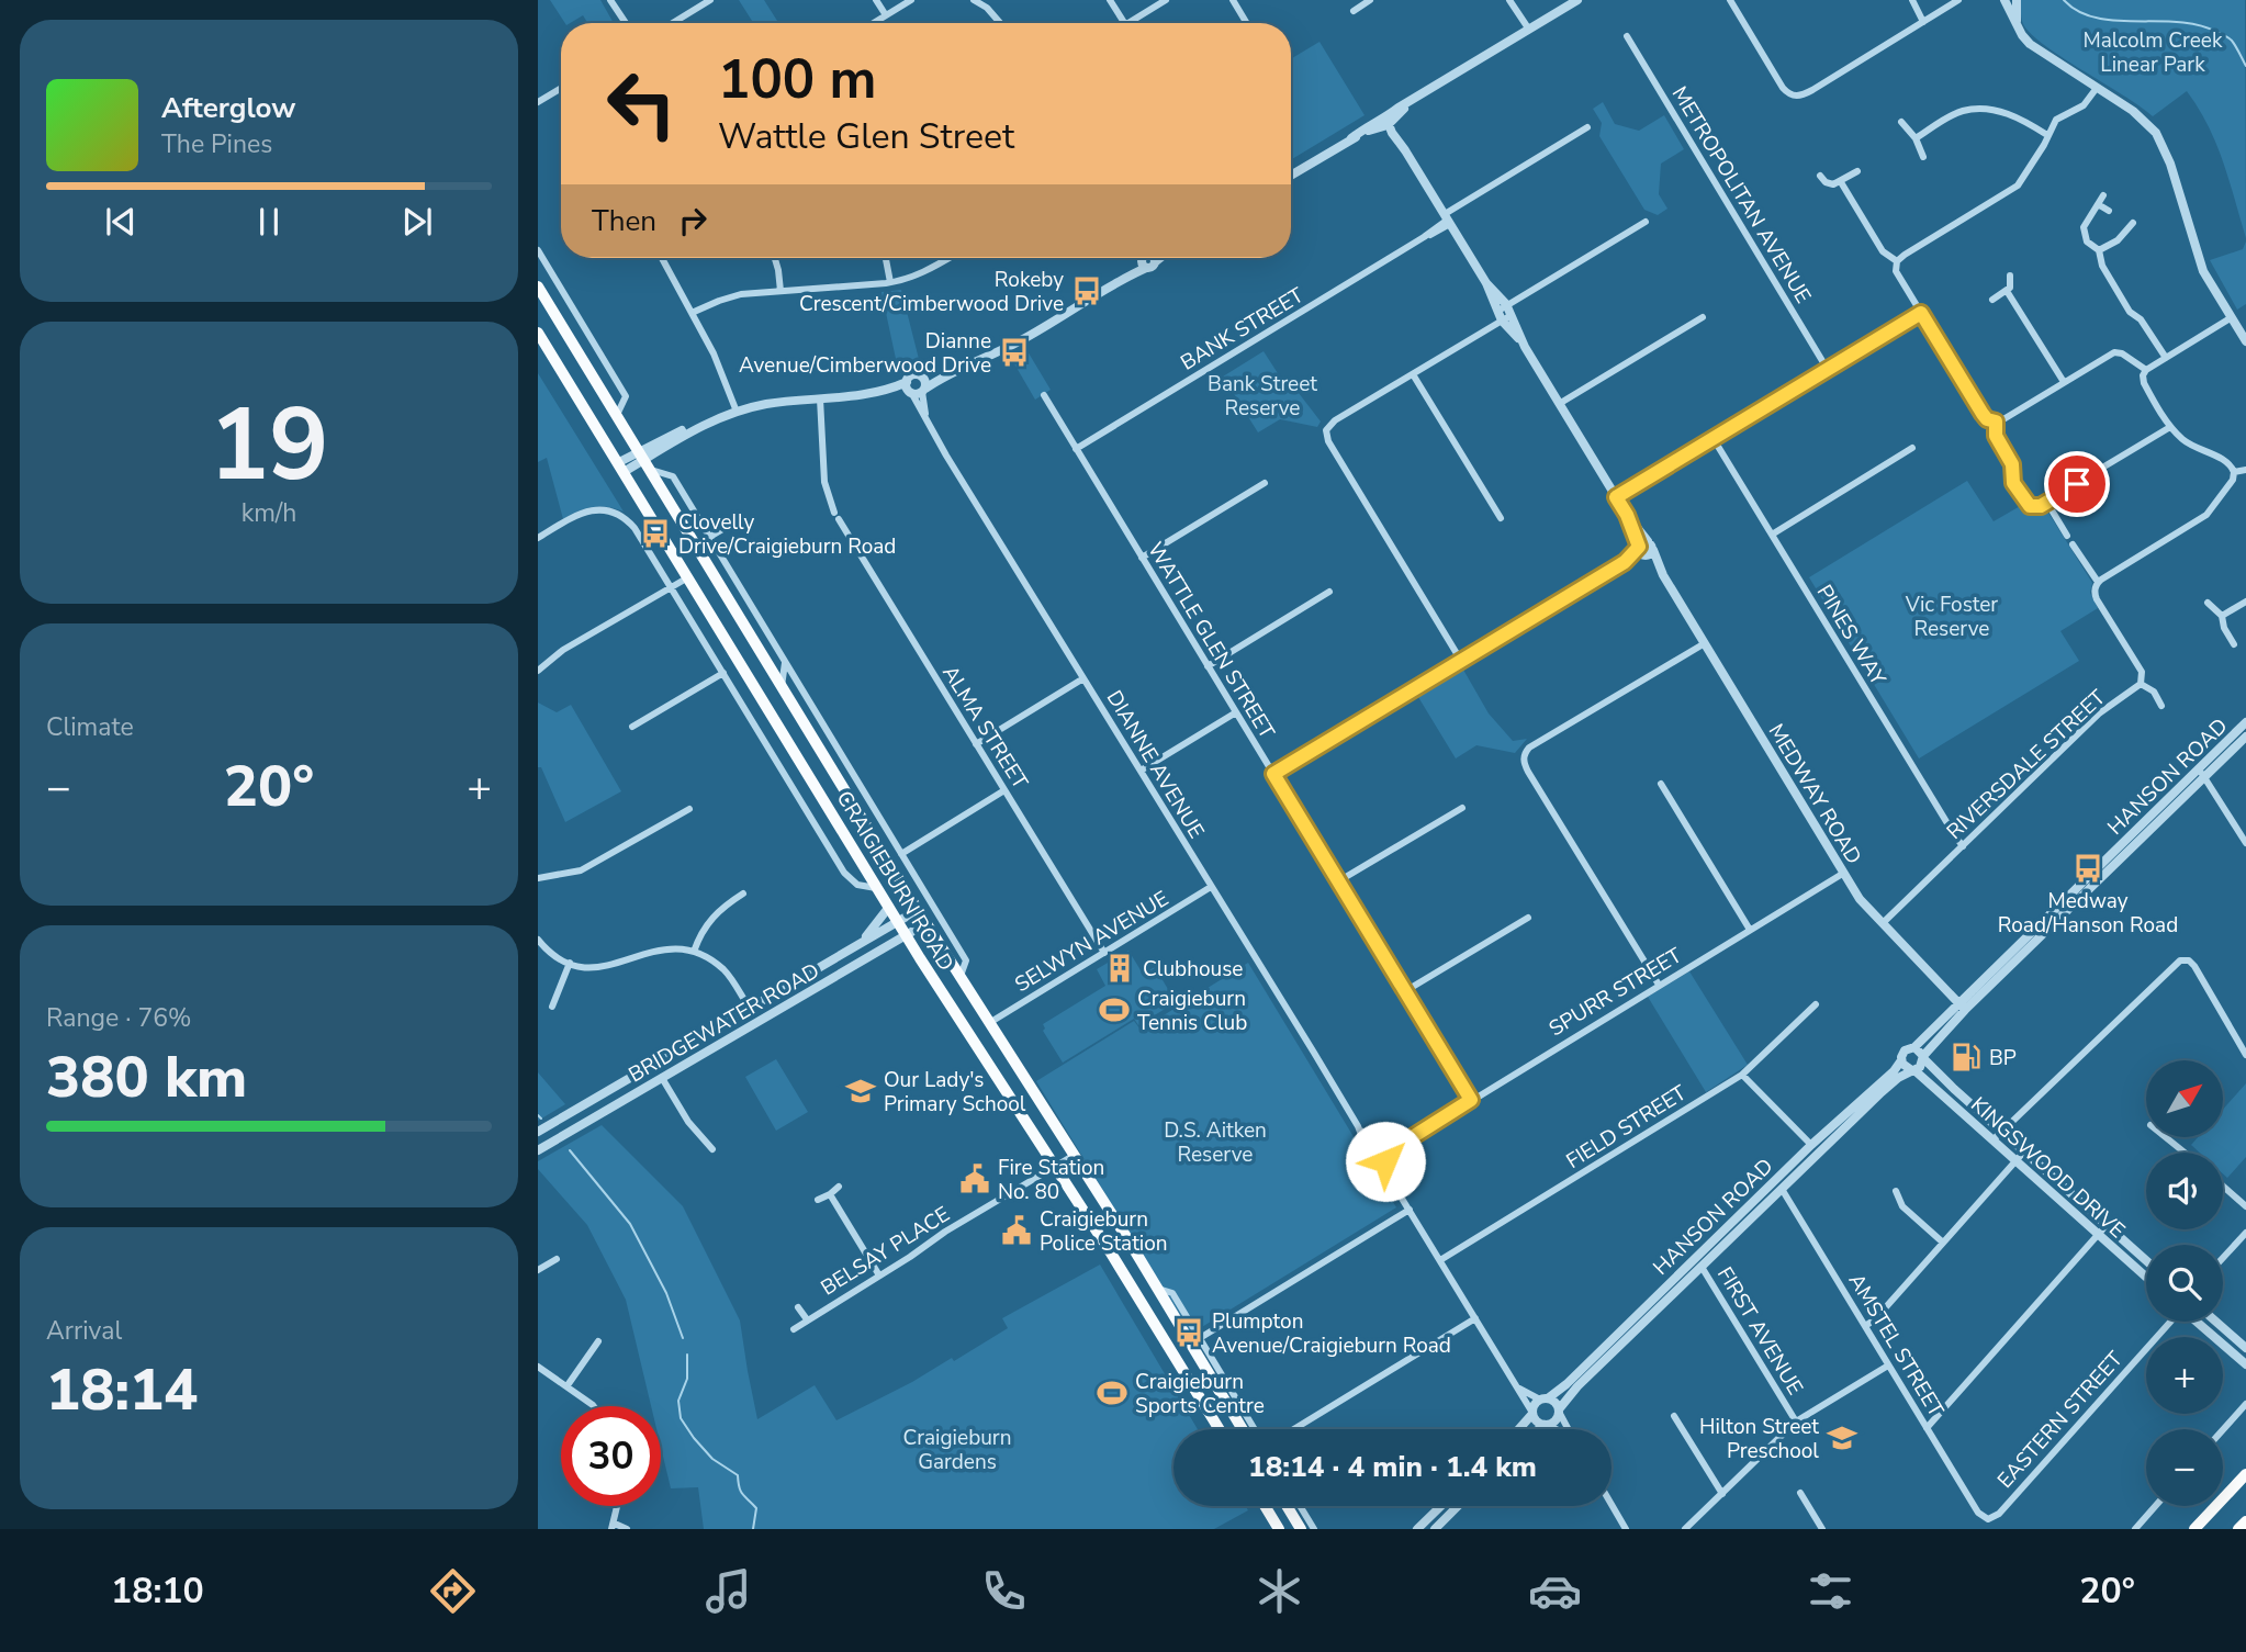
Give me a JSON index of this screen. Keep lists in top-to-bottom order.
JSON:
{
  "streets": {
    "main road": ["CRAIGIEBURN ROAD"],
    "street": [
      "METROPOLITAN AVENUE",
      "BANK STREET",
      "PINES WAY",
      "WATTLE GLEN STREET",
      "ALMA STREET",
      "DIANNE AVENUE",
      "RIVERSDALE STREET",
      "HANSON ROAD",
      "MEDWAY ROAD",
      "SELWYN AVENUE",
      "SPURR STREET",
      "BRIDGEWATER ROAD",
      "FIELD STREET",
      "KINGSWOOD DRIVE",
      "BELSAY PLACE",
      "FIRST AVENUE",
      "AMSTEL STREET",
      "EASTERN STREET"
    ]
  },
  "crossings": [
    ["BANK STREET", "WATTLE GLEN STREET"],
    ["BANK STREET", "MEDWAY ROAD"],
    ["PINES WAY", "RIVERSDALE STREET"],
    ["WATTLE GLEN STREET", "SPURR STREET"],
    ["ALMA STREET", "SELWYN AVENUE"],
    ["DIANNE AVENUE", "HANSON ROAD"],
    ["DIANNE AVENUE", "SELWYN AVENUE"],
    ["DIANNE AVENUE", "SPURR STREET"],
    ["DIANNE AVENUE", "FIELD STREET"],
    ["RIVERSDALE STREET", "MEDWAY ROAD"],
    ["HANSON ROAD", "MEDWAY ROAD"],
    ["HANSON ROAD", "KINGSWOOD DRIVE"],
    ["HANSON ROAD", "FIRST AVENUE"],
    ["HANSON ROAD", "AMSTEL STREET"],
    ["MEDWAY ROAD", "SPURR STREET"],
    ["CRAIGIEBURN ROAD", "SELWYN AVENUE"],
    ["CRAIGIEBURN ROAD", "BRIDGEWATER ROAD"],
    ["CRAIGIEBURN ROAD", "BELSAY PLACE"],
    ["AMSTEL STREET", "EASTERN STREET"]
  ],
  "parks": [
    "Malcolm Creek Linear Park",
    "Bank Street Reserve",
    "Vic Foster Reserve",
    "D.S. Aitken Reserve",
    "Craigieburn Gardens"
  ],
  "places": {
    "bus stop": [
      "Rokeby Crescent/Cimberwood Drive",
      "Dianne Avenue/Cimberwood Drive",
      "Clovelly Drive/Craigieburn Road",
      "Medway Road/Hanson Road",
      "Plumpton Avenue/Craigieburn Road"
    ],
    "building": ["Clubhouse"],
    "sports": ["Craigieburn Tennis Club", "Craigieburn Sports Centre"],
    "fuel station": ["BP"],
    "school or university": ["Our Lady's Primary School", "Hilton Street Preschool"],
    "public building": ["Fire Station No. 80", "Craigieburn Police Station"]
  },
  "north": "top right",
  "page": {
    "turn": ["100 m", "Wattle Glen Street"],
    "song": ["Afterglow", "The Pines"],
    "then": "Then",
    "tile": [
      ["19", "km/h"],
      "Climate",
      ["Range · 76%", "380 km"],
      ["Arrival", "18:14"]
    ],
    "heat": ["−", "20°", "+"],
    "map_buttons": ["+", "−"],
    "limit": "30",
    "trip": "18:14 · 4 min · 1.4 km",
    "tabs": ["18:10", "20°"]
  }
}
